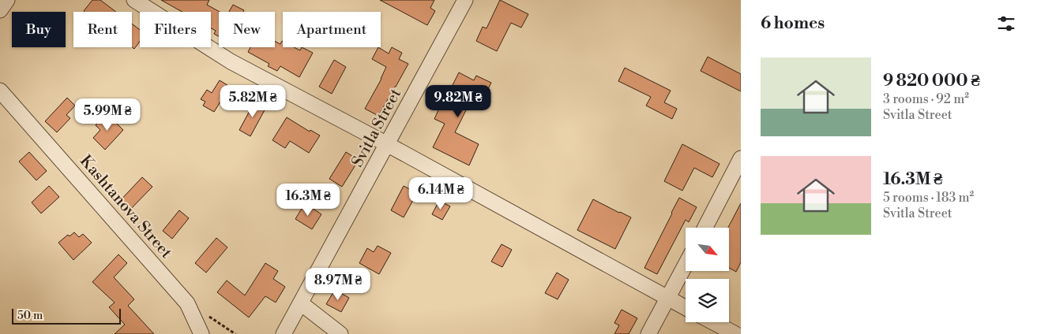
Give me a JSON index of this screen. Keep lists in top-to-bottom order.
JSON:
{
  "streets": {
    "street": ["Svitla Street", "Kashtanova Street"]
  },
  "scale_bar": "50 m",
  "north": "bottom right",
  "page": {
    "heading": "6 homes",
    "chip": [
      "Buy",
      "Rent",
      "Filters",
      "New",
      "Apartment"
    ],
    "list": [
      {
        "name": "9 820 000 ₴",
        "note": "3 rooms · 92 m² · Svitla Street"
      },
      {
        "name": "16.3M ₴",
        "note": "5 rooms · 183 m² · Svitla Street"
      }
    ],
    "price": [
      "5.82M ₴",
      "9.82M ₴",
      "5.99M ₴",
      "6.14M ₴",
      "16.3M ₴",
      "8.97M ₴"
    ],
    "scale": "50 m"
  }
}
